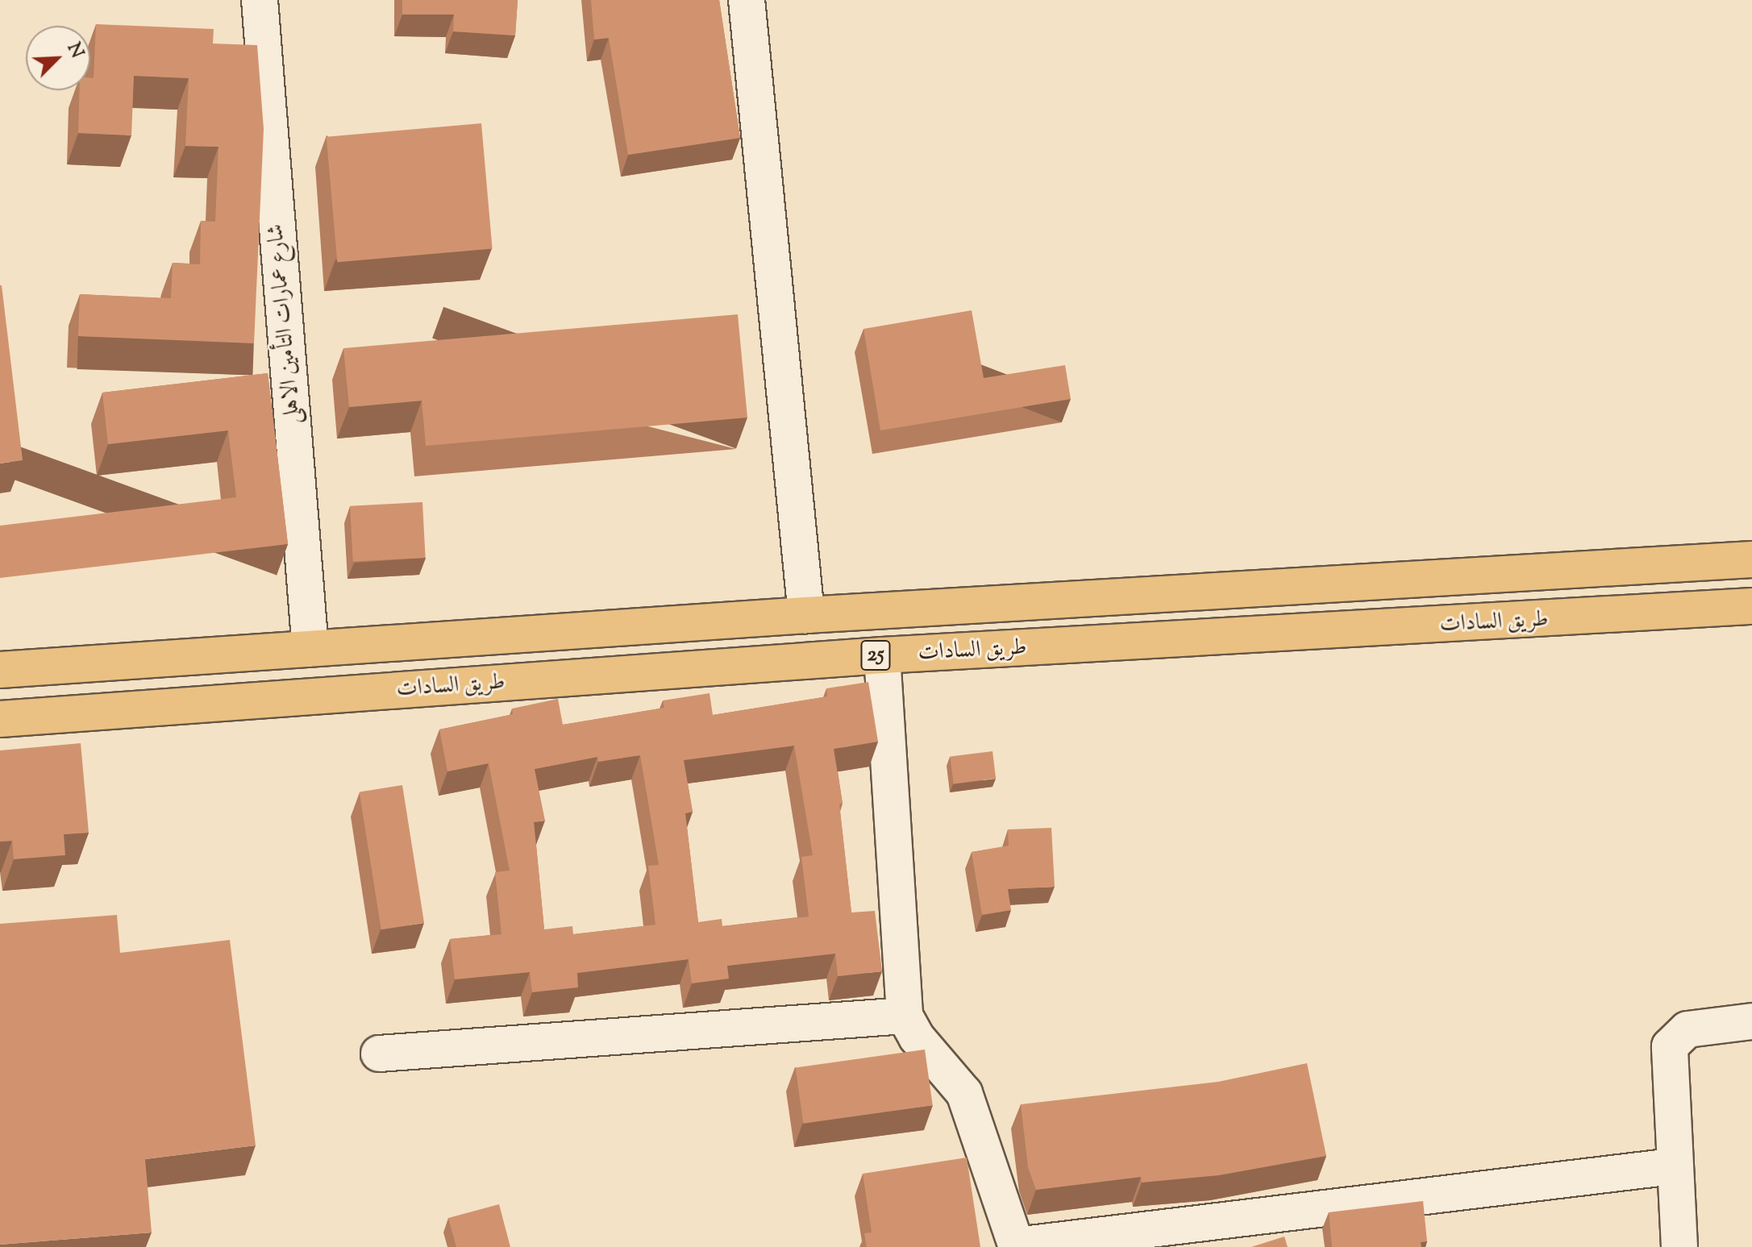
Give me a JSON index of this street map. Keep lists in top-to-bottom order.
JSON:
{
  "streets": {
    "main road": ["طريق السادات", "25"],
    "street": ["شارع عمارات التأمين الاهلى"]
  },
  "crossings": [
    ["شارع عمارات التأمين الاهلى", "طريق السادات"]
  ],
  "north": "top right"
}
